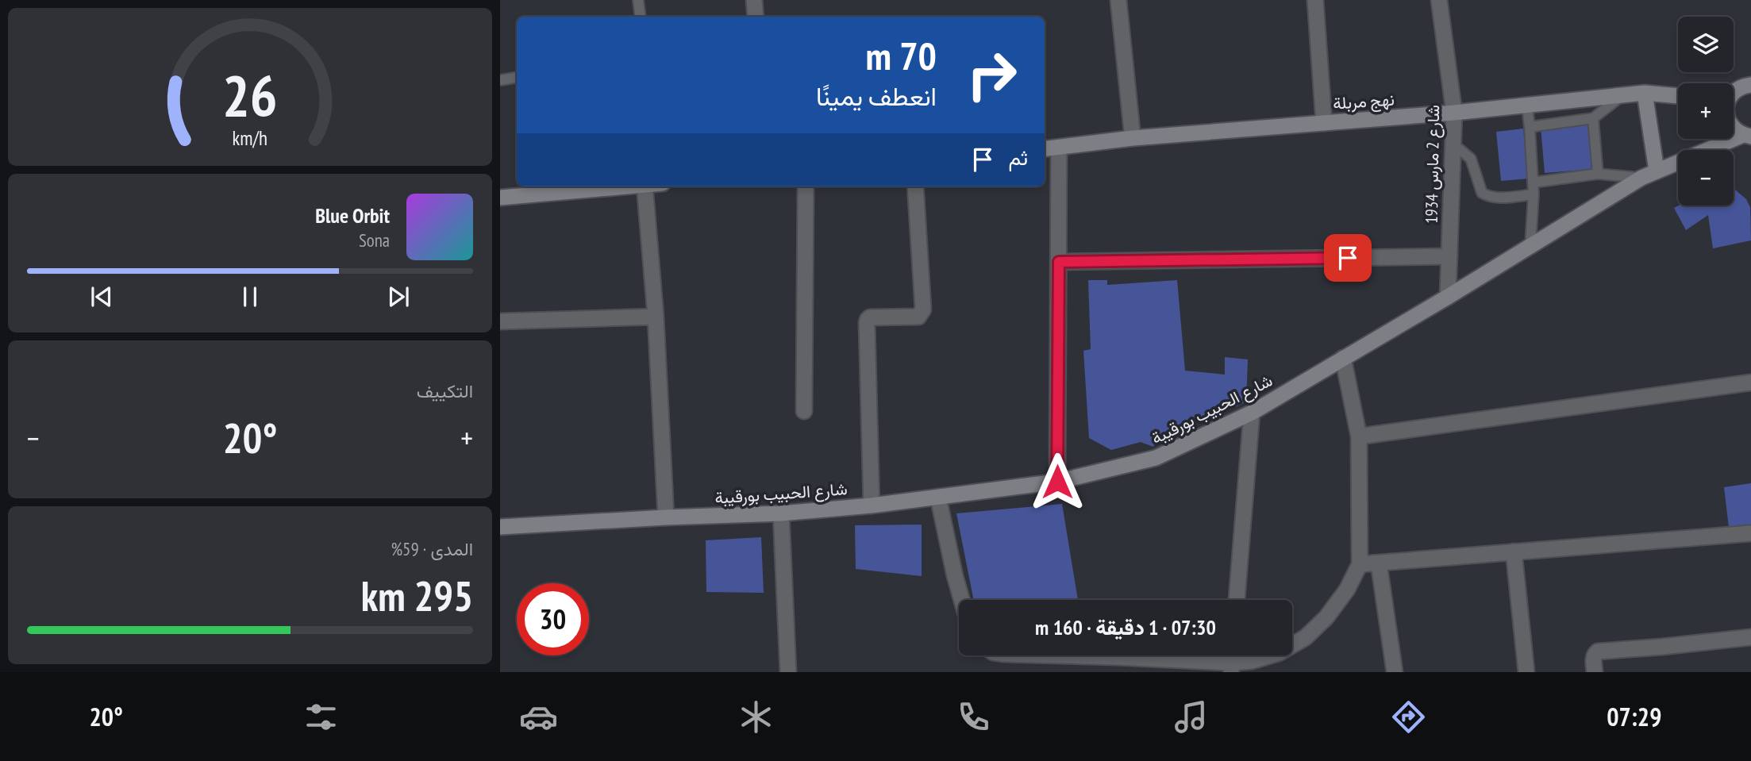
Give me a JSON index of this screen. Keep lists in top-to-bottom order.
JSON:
{
  "streets": {
    "main road": ["نهج مربلة", "شارع الحبيب بورقيبة"],
    "street": ["شارع 2 مارس 1934"]
  },
  "crossings": [
    ["نهج مربلة", "شارع 2 مارس 1934"],
    ["شارع 2 مارس 1934", "شارع الحبيب بورقيبة"]
  ],
  "page": {
    "map_buttons": ["+", "−"],
    "turn": ["70 m", "انعطف يمينًا"],
    "then": "ثم",
    "song": ["Blue Orbit", "Sona"],
    "tile": [
      "التكييف",
      ["المدى · 59%", "295 km"]
    ],
    "heat": ["−", "20°", "+"],
    "limit": "30",
    "trip": "07:30 · 1 دقيقة · 160 m",
    "tabs": ["07:29", "20°"],
    "gauge": ["26", "km/h"]
  }
}
